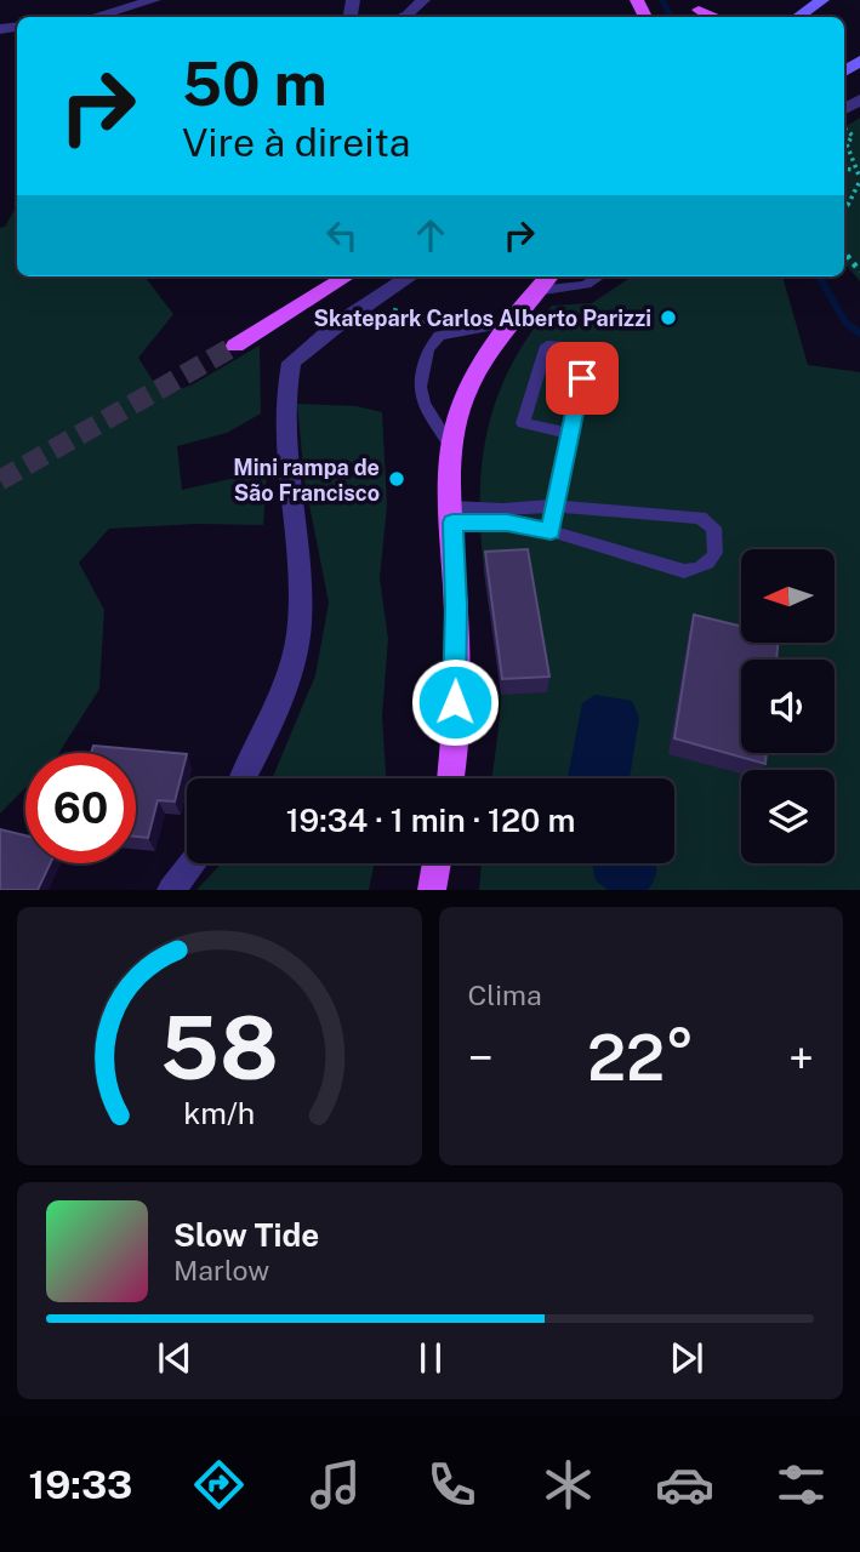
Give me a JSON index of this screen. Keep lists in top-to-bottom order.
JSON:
{
  "places": ["Skatepark Carlos Alberto Parizzi", "Mini rampa de São Francisco"],
  "north": "left",
  "page": {
    "turn": ["50 m", "Vire à direita"],
    "limit": "60",
    "trip": "19:34 · 1 min · 120 m",
    "tile": "Clima",
    "heat": ["−", "22°", "+"],
    "song": ["Slow Tide", "Marlow"],
    "tabs": "19:33",
    "gauge": ["58", "km/h"]
  }
}
